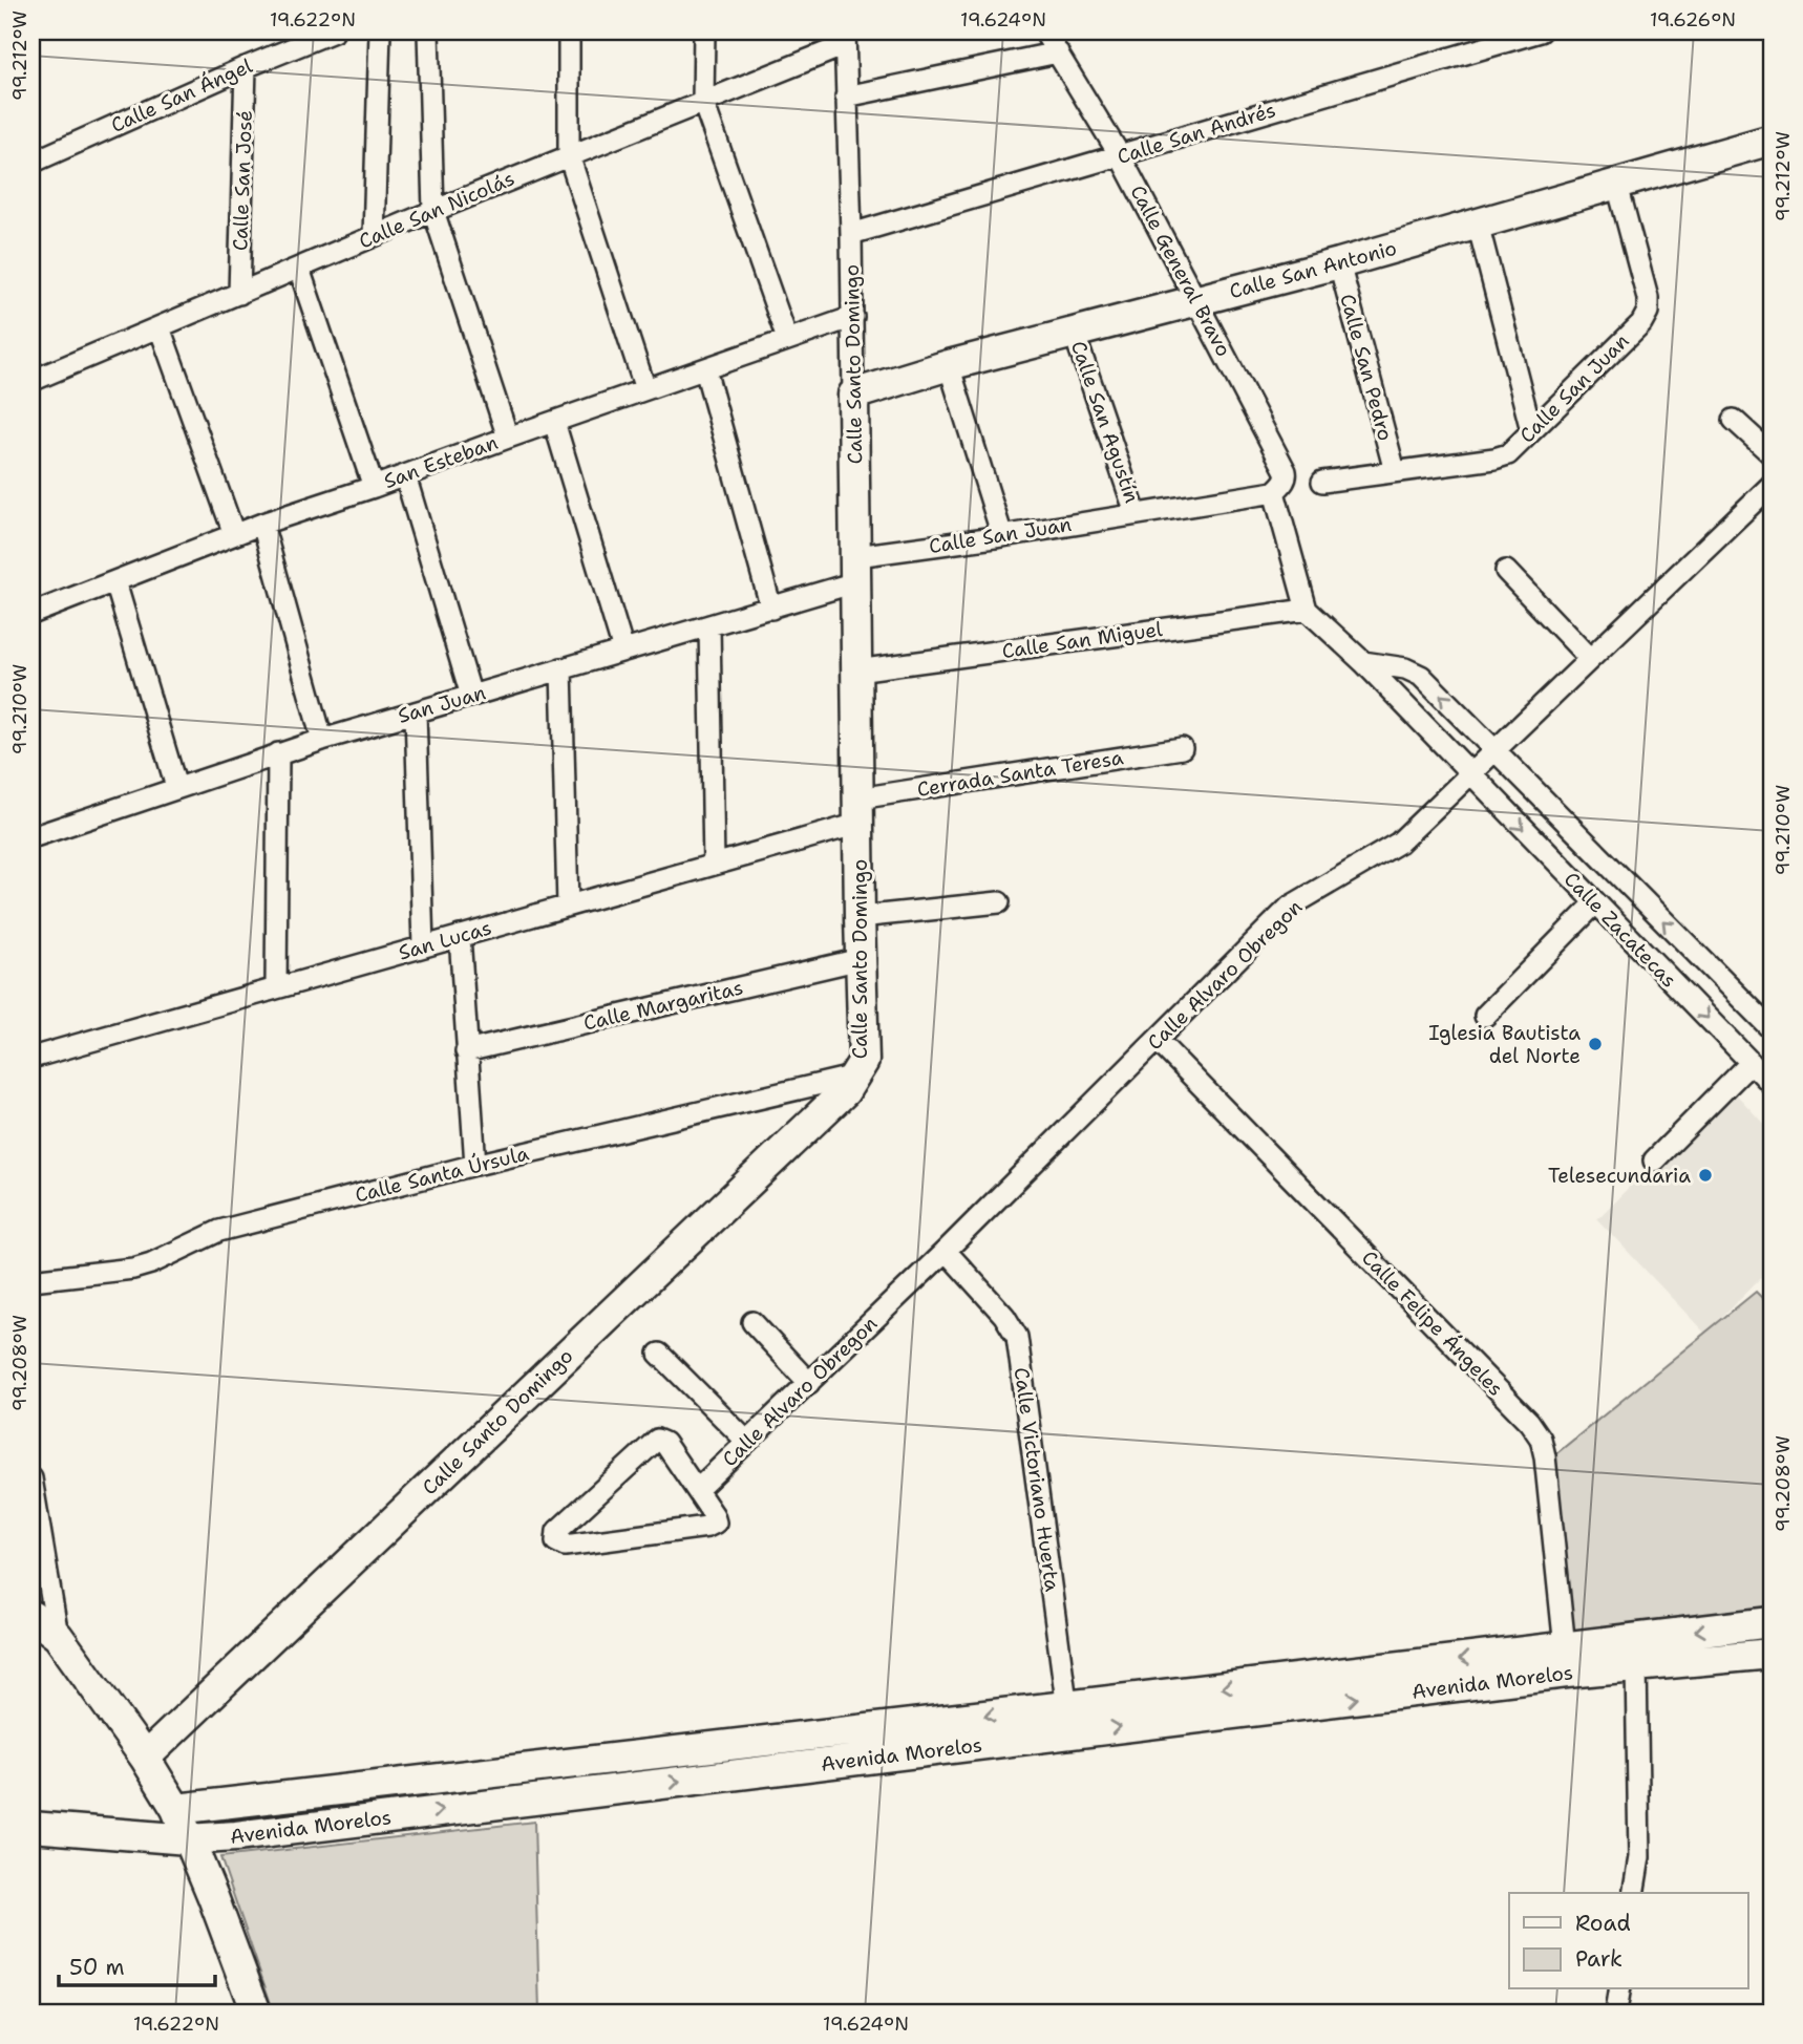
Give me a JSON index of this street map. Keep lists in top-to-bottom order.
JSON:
{
  "streets": {
    "main road": ["Calle San Antonio", "Calle Santo Domingo", "Avenida Morelos"],
    "street": [
      "Calle San Ángel",
      "Calle San Andrés",
      "Calle San José",
      "Calle San Nicolás",
      "Calle General Bravo",
      "Calle San Pedro",
      "Calle San Juan",
      "Calle San Agustín",
      "San Esteban",
      "Calle San Miguel",
      "San Juan",
      "Cerrada Santa Teresa",
      "Calle Zacatecas",
      "San Lucas",
      "Calle Alvaro Obregon",
      "Calle Margaritas",
      "Calle Santa Úrsula",
      "Calle Felipe Ángeles",
      "Calle Victoriano Huerta"
    ]
  },
  "crossings": [
    ["Calle San Ángel", "Calle San José"],
    ["Calle San Andrés", "Calle General Bravo"],
    ["Calle San Andrés", "Calle Santo Domingo"],
    ["Calle San José", "Calle San Nicolás"],
    ["Calle San Nicolás", "Calle Santo Domingo"],
    ["Calle San Antonio", "Calle General Bravo"],
    ["Calle San Antonio", "Calle Santo Domingo"],
    ["Calle San Antonio", "Calle San Pedro"],
    ["Calle San Antonio", "Calle San Juan"],
    ["Calle San Antonio", "Calle San Agustín"],
    ["Calle General Bravo", "Calle San Juan"],
    ["Calle General Bravo", "Calle San Miguel"],
    ["Calle General Bravo", "Calle Zacatecas"],
    ["Calle Santo Domingo", "Calle San Juan"],
    ["Calle Santo Domingo", "San Esteban"],
    ["Calle Santo Domingo", "Calle San Miguel"],
    ["Calle Santo Domingo", "San Juan"],
    ["Calle Santo Domingo", "Cerrada Santa Teresa"],
    ["Calle Santo Domingo", "San Lucas"],
    ["Calle Santo Domingo", "Calle Margaritas"],
    ["Calle Santo Domingo", "Calle Santa Úrsula"],
    ["Calle San Pedro", "Calle San Juan"],
    ["Calle San Juan", "Calle San Agustín"],
    ["Calle San Juan", "San Juan"],
    ["Calle San Miguel", "Calle Zacatecas"],
    ["Cerrada Santa Teresa", "San Lucas"],
    ["Calle Zacatecas", "Calle Alvaro Obregon"],
    ["Calle Alvaro Obregon", "Calle Felipe Ángeles"],
    ["Calle Alvaro Obregon", "Calle Victoriano Huerta"],
    ["Calle Felipe Ángeles", "Avenida Morelos"],
    ["Calle Victoriano Huerta", "Avenida Morelos"]
  ],
  "places": ["Iglesia Bautista del Norte", "Telesecundaria"],
  "legend": ["Road", "Park"],
  "scale_bar": "50 m",
  "coordinates": [
    "19.622°N",
    "19.624°N",
    "19.626°N",
    "99.212°W",
    "99.210°W",
    "99.208°W"
  ]
}
